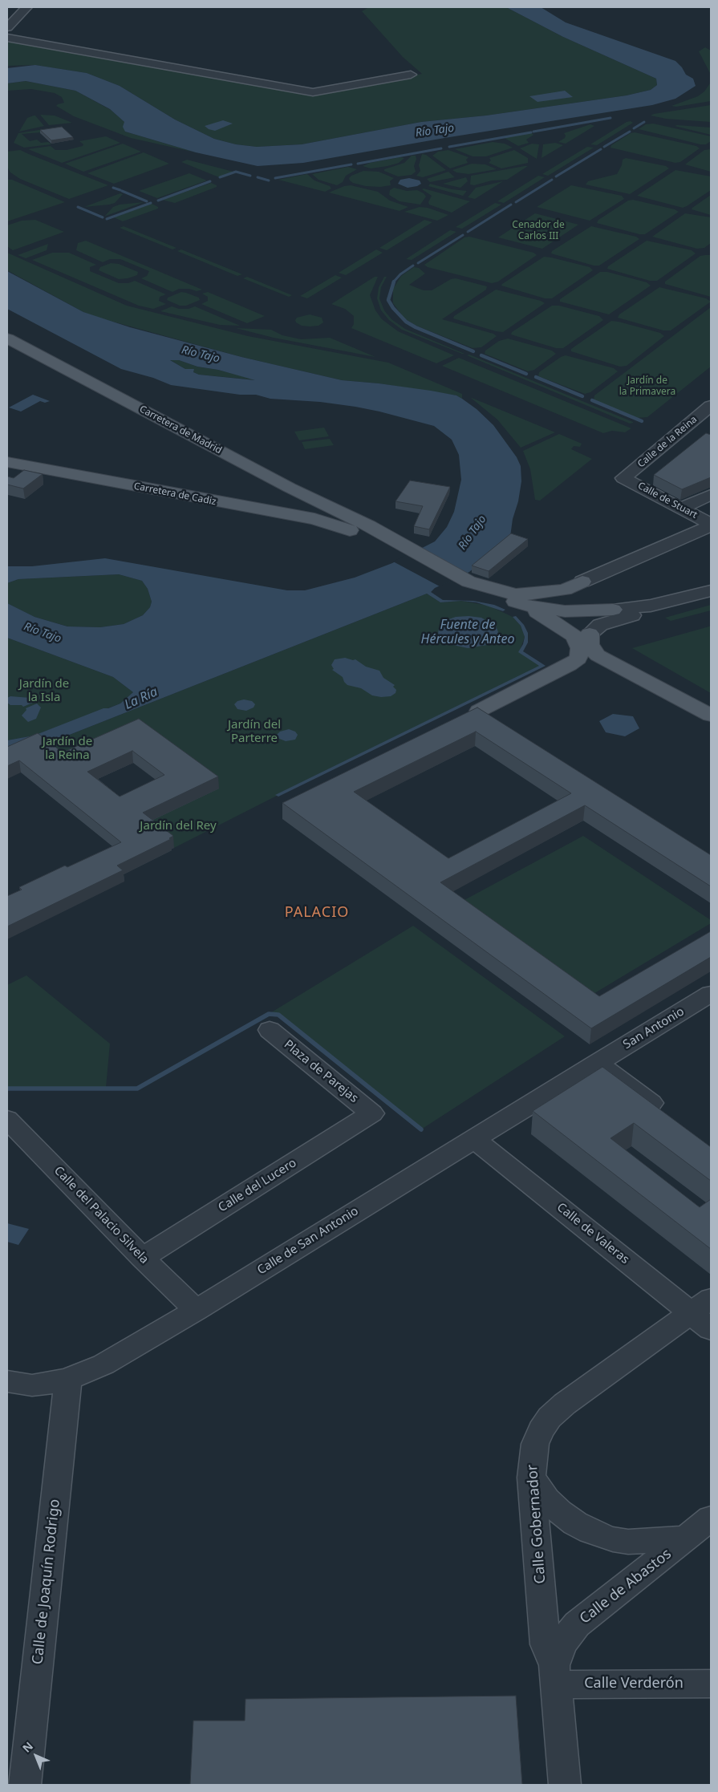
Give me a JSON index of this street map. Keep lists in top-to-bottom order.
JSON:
{
  "streets": {
    "main road": ["Carretera de Madrid", "Carretera de Cadiz"],
    "street": [
      "Calle de la Reina",
      "Calle de Stuart",
      "San Antonio",
      "Plaza de Parejas",
      "Calle del Lucero",
      "Calle del Palacio Silvela",
      "Calle de Valeras",
      "Calle de San Antonio",
      "Calle Gobernador",
      "Calle de Joaquín Rodrigo",
      "Calle de Abastos",
      "Calle Verderón"
    ]
  },
  "crossings": [
    ["Carretera de Madrid", "Carretera de Cadiz"],
    ["Calle de la Reina", "Calle de Stuart"],
    ["San Antonio", "Calle de San Antonio"],
    ["Plaza de Parejas", "Calle del Lucero"],
    ["Calle del Lucero", "Calle del Palacio Silvela"],
    ["Calle del Palacio Silvela", "Calle de San Antonio"],
    ["Calle de Valeras", "Calle de San Antonio"],
    ["Calle de Valeras", "Calle Gobernador"],
    ["Calle de San Antonio", "Calle de Joaquín Rodrigo"],
    ["Calle Gobernador", "Calle de Abastos"],
    ["Calle Gobernador", "Calle Verderón"],
    ["Calle de Abastos", "Calle Verderón"]
  ],
  "districts": ["PALACIO"],
  "water": ["Río Tajo", "Fuente de Hércules y Anteo", "La Ría"],
  "parks": [
    "Cenador de Carlos III",
    "Jardín de la Primavera",
    "Jardín de la Isla",
    "Jardín del Parterre",
    "Jardín de la Reina",
    "Jardín del Rey"
  ],
  "north": "top left"
}
